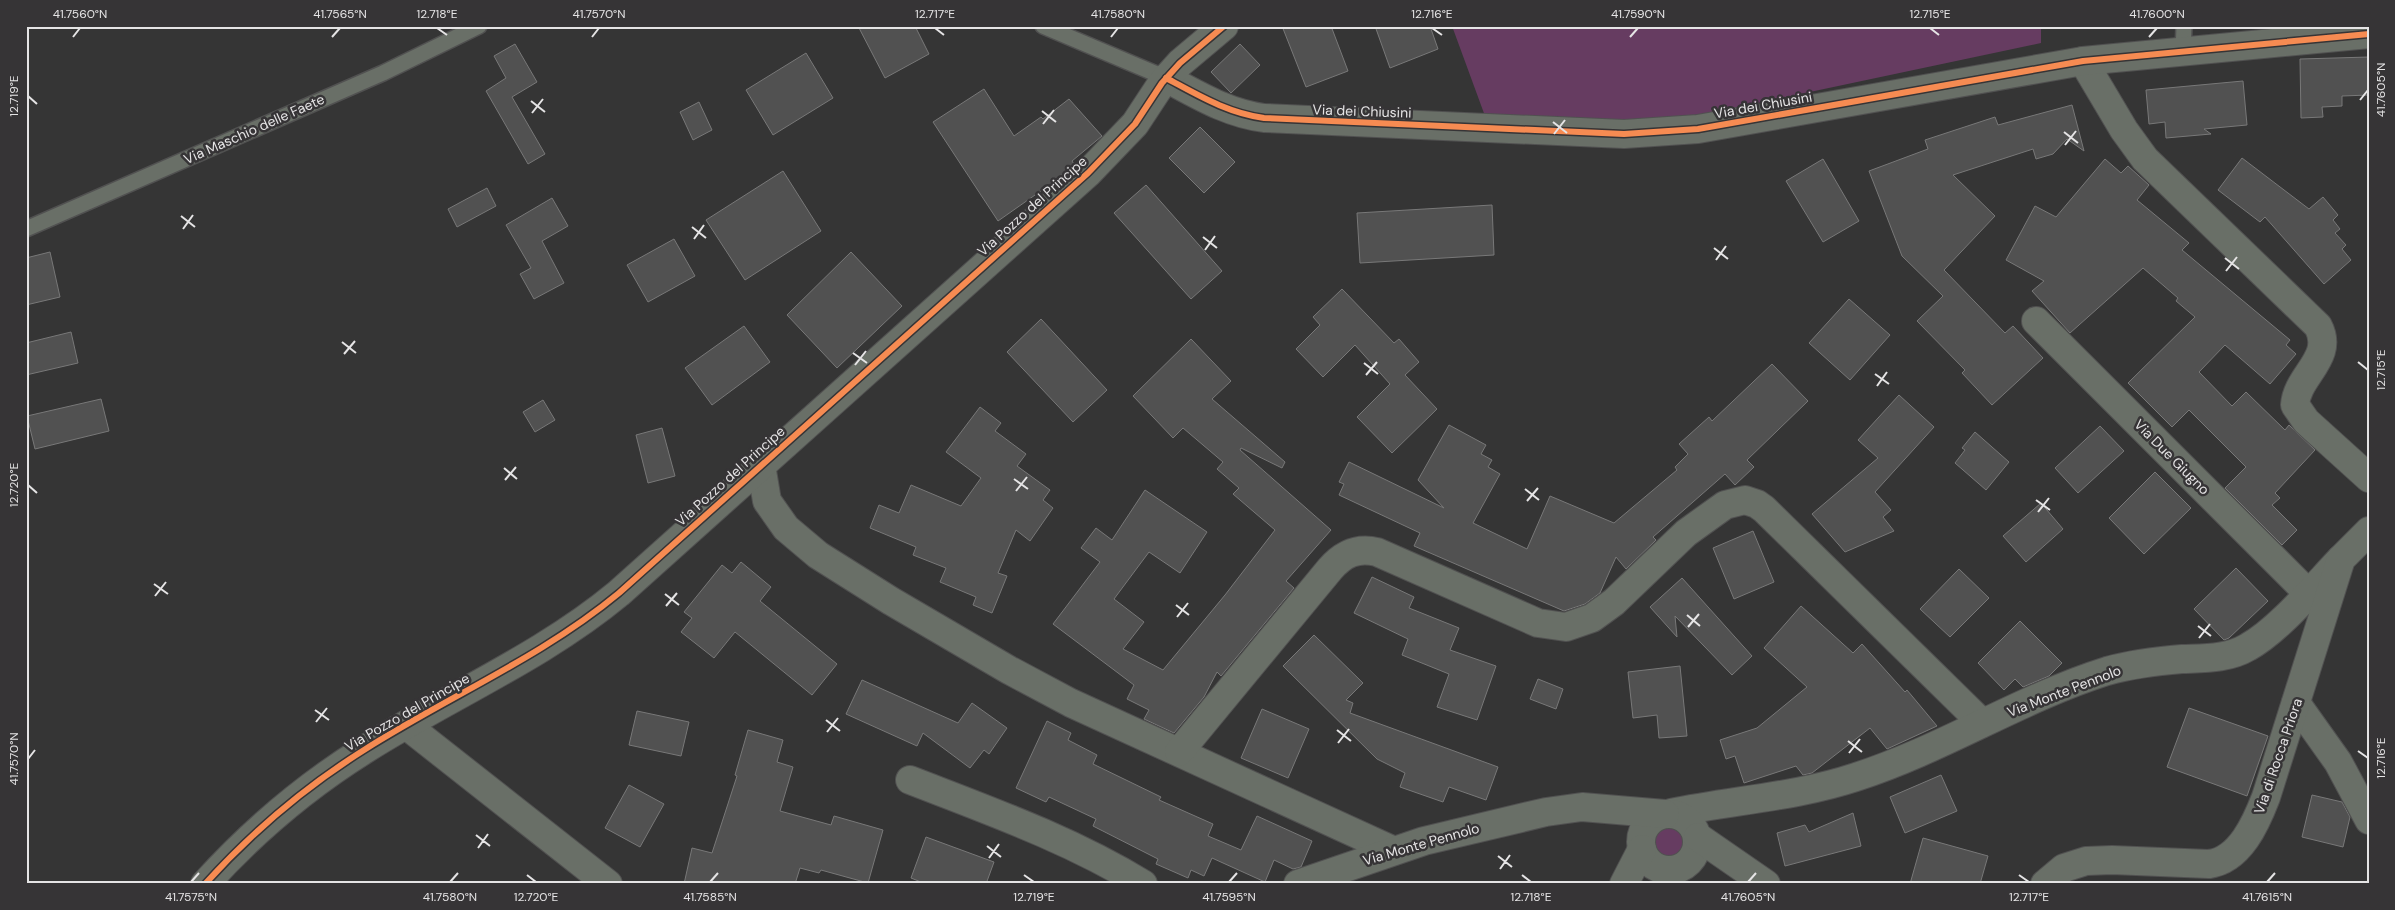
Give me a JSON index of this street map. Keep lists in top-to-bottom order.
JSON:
{
  "streets": {
    "street": [
      "Via dei Chiusini",
      "Via Pozzo del Principe",
      "Via Due Giugno",
      "Via Monte Pennolo",
      "Via di Rocca Priora"
    ],
    "lane": ["Via Maschio delle Faete"]
  },
  "crossings": [
    ["Via dei Chiusini", "Via Pozzo del Principe"],
    ["Via Due Giugno", "Via Monte Pennolo"],
    ["Via Monte Pennolo", "Via di Rocca Priora"]
  ],
  "coordinates": [
    "41.7560°N",
    "41.7565°N",
    "12.718°E",
    "41.7570°N",
    "12.717°E",
    "41.7580°N",
    "12.716°E",
    "41.7590°N",
    "12.715°E",
    "41.7600°N",
    "41.7605°N",
    "12.719°E",
    "12.720°E",
    "41.7575°N",
    "41.7585°N",
    "41.7595°N",
    "41.7615°N"
  ]
}
